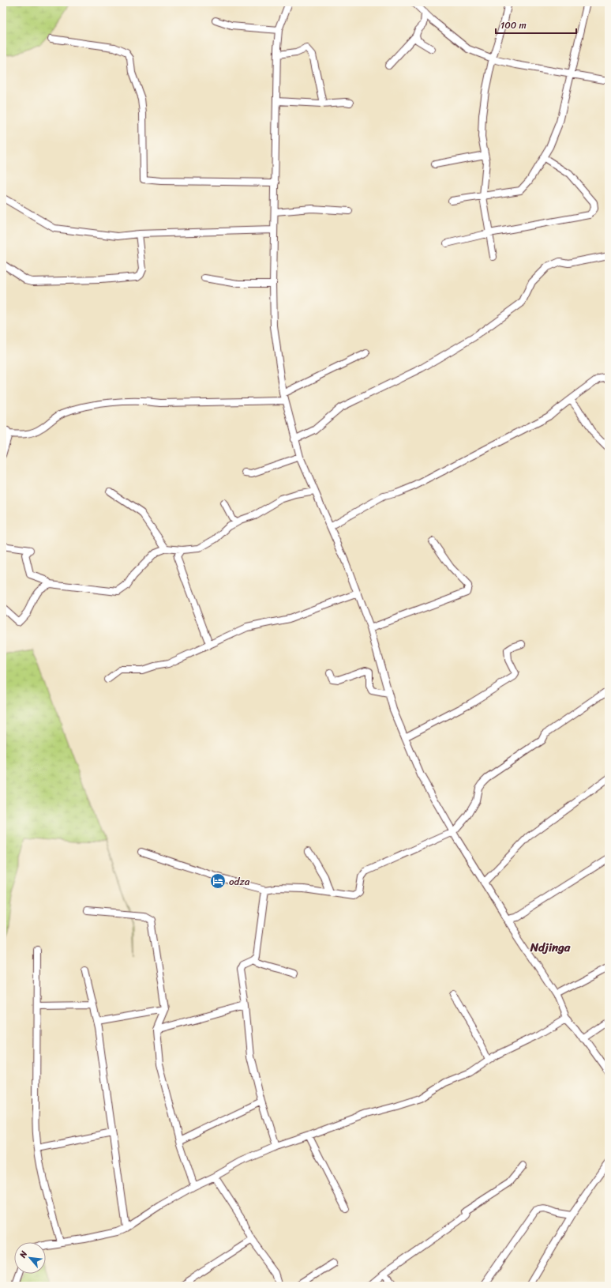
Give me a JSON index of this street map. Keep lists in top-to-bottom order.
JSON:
{
  "districts": ["Ndjinga"],
  "places": {
    "hotel": ["odza"]
  },
  "scale_bar": "100 m",
  "north": "top left"
}
